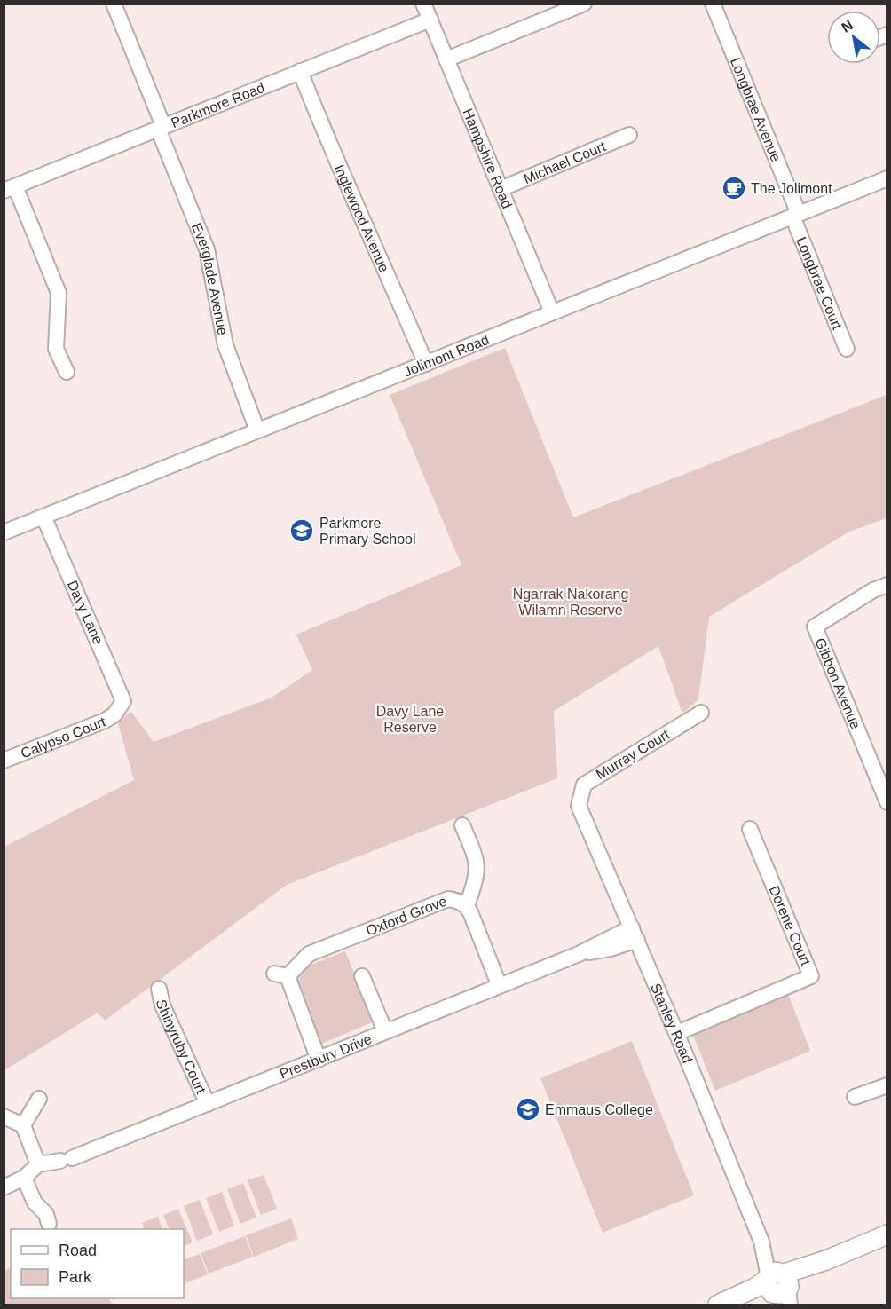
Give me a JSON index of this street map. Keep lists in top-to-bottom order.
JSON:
{
  "streets": {
    "street": [
      "Parkmore Road",
      "Longbrae Avenue",
      "Hampshire Road",
      "Michael Court",
      "Inglewood Avenue",
      "Everglade Avenue",
      "Longbrae Court",
      "Jolimont Road",
      "Davy Lane",
      "Gibbon Avenue",
      "Calypso Court",
      "Murray Court",
      "Oxford Grove",
      "Dorene Court",
      "Stanley Road",
      "Shinyruby Court",
      "Prestbury Drive"
    ]
  },
  "crossings": [
    ["Parkmore Road", "Hampshire Road"],
    ["Parkmore Road", "Inglewood Avenue"],
    ["Parkmore Road", "Everglade Avenue"],
    ["Longbrae Avenue", "Longbrae Court"],
    ["Longbrae Avenue", "Jolimont Road"],
    ["Hampshire Road", "Michael Court"],
    ["Hampshire Road", "Jolimont Road"],
    ["Inglewood Avenue", "Jolimont Road"],
    ["Everglade Avenue", "Jolimont Road"],
    ["Longbrae Court", "Jolimont Road"],
    ["Jolimont Road", "Davy Lane"],
    ["Davy Lane", "Calypso Court"],
    ["Murray Court", "Stanley Road"],
    ["Oxford Grove", "Prestbury Drive"],
    ["Dorene Court", "Stanley Road"],
    ["Stanley Road", "Prestbury Drive"],
    ["Shinyruby Court", "Prestbury Drive"]
  ],
  "parks": ["Ngarrak Nakorang Wilamn Reserve", "Davy Lane Reserve"],
  "places": {
    "cafe": ["The Jolimont"],
    "school or university": ["Parkmore Primary School", "Emmaus College"]
  },
  "legend": ["Road", "Park"],
  "north": "top left"
}
